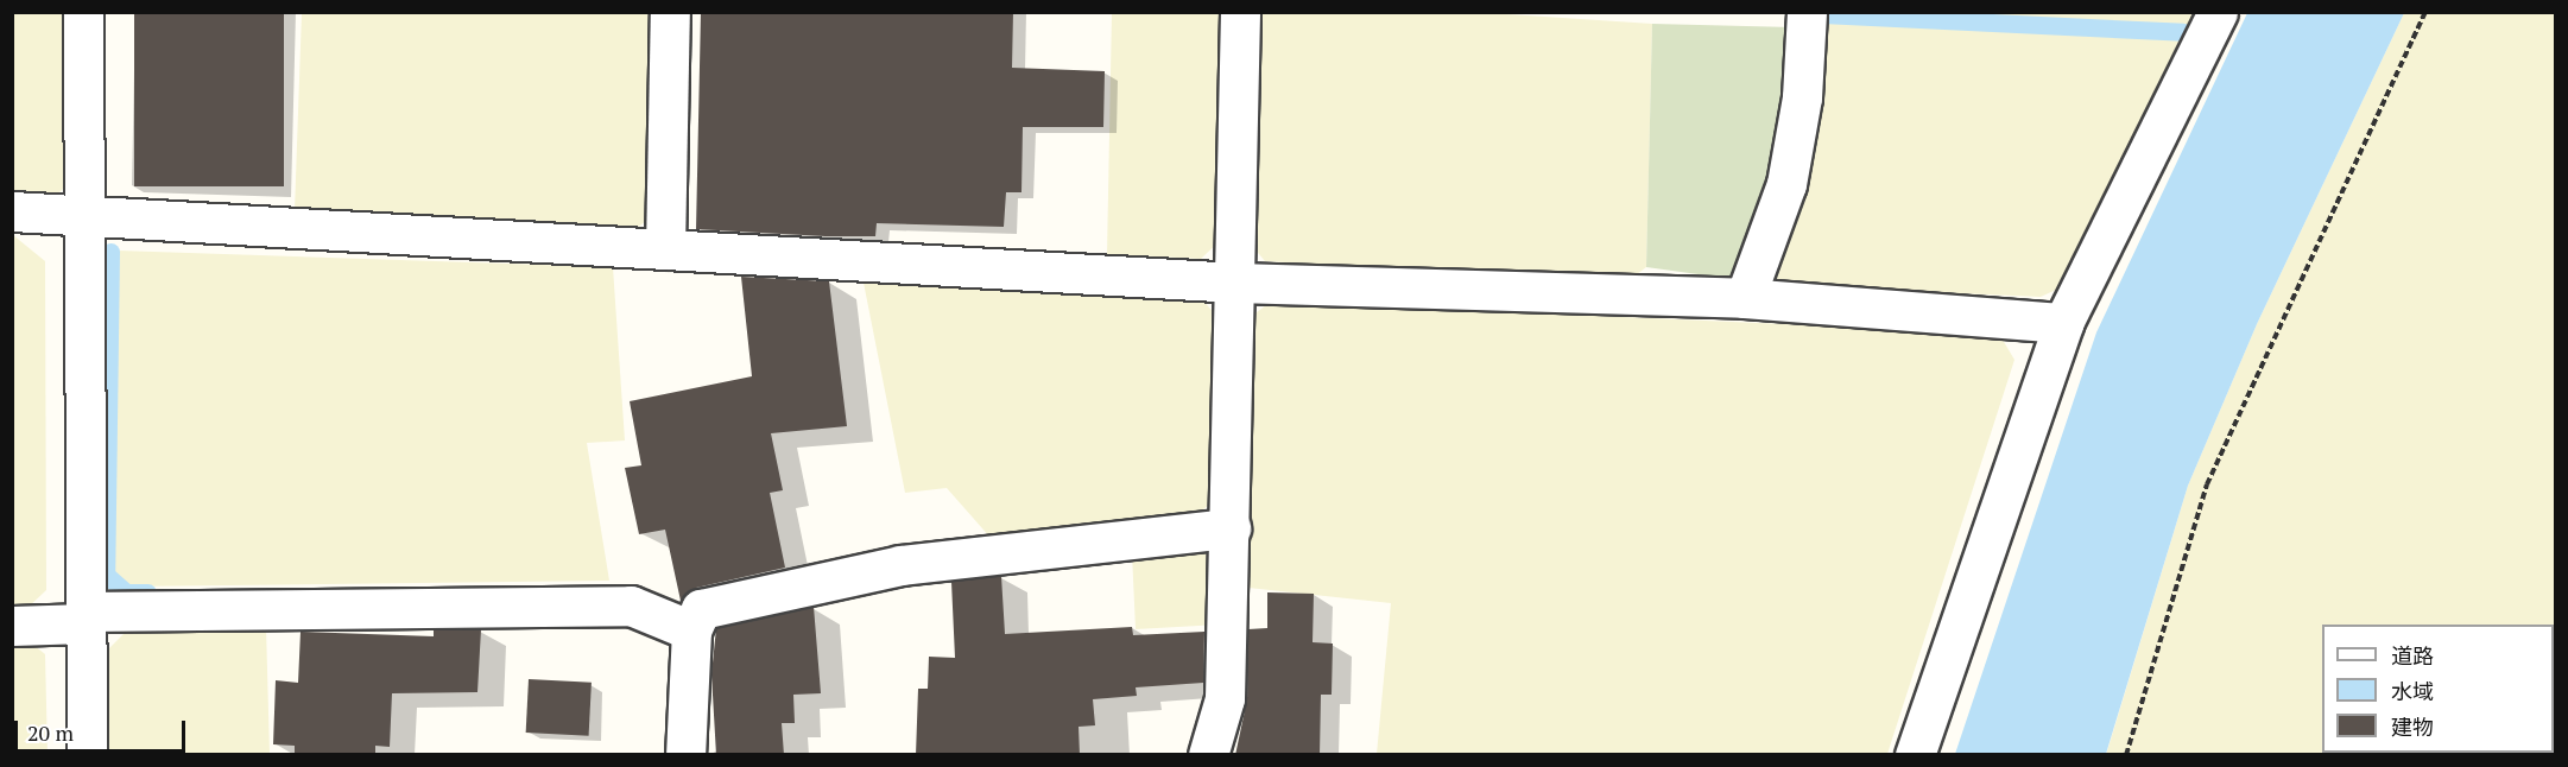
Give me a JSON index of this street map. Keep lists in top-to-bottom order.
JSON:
{
  "legend": ["道路", "水域", "建物"],
  "scale_bar": "20 m"
}
